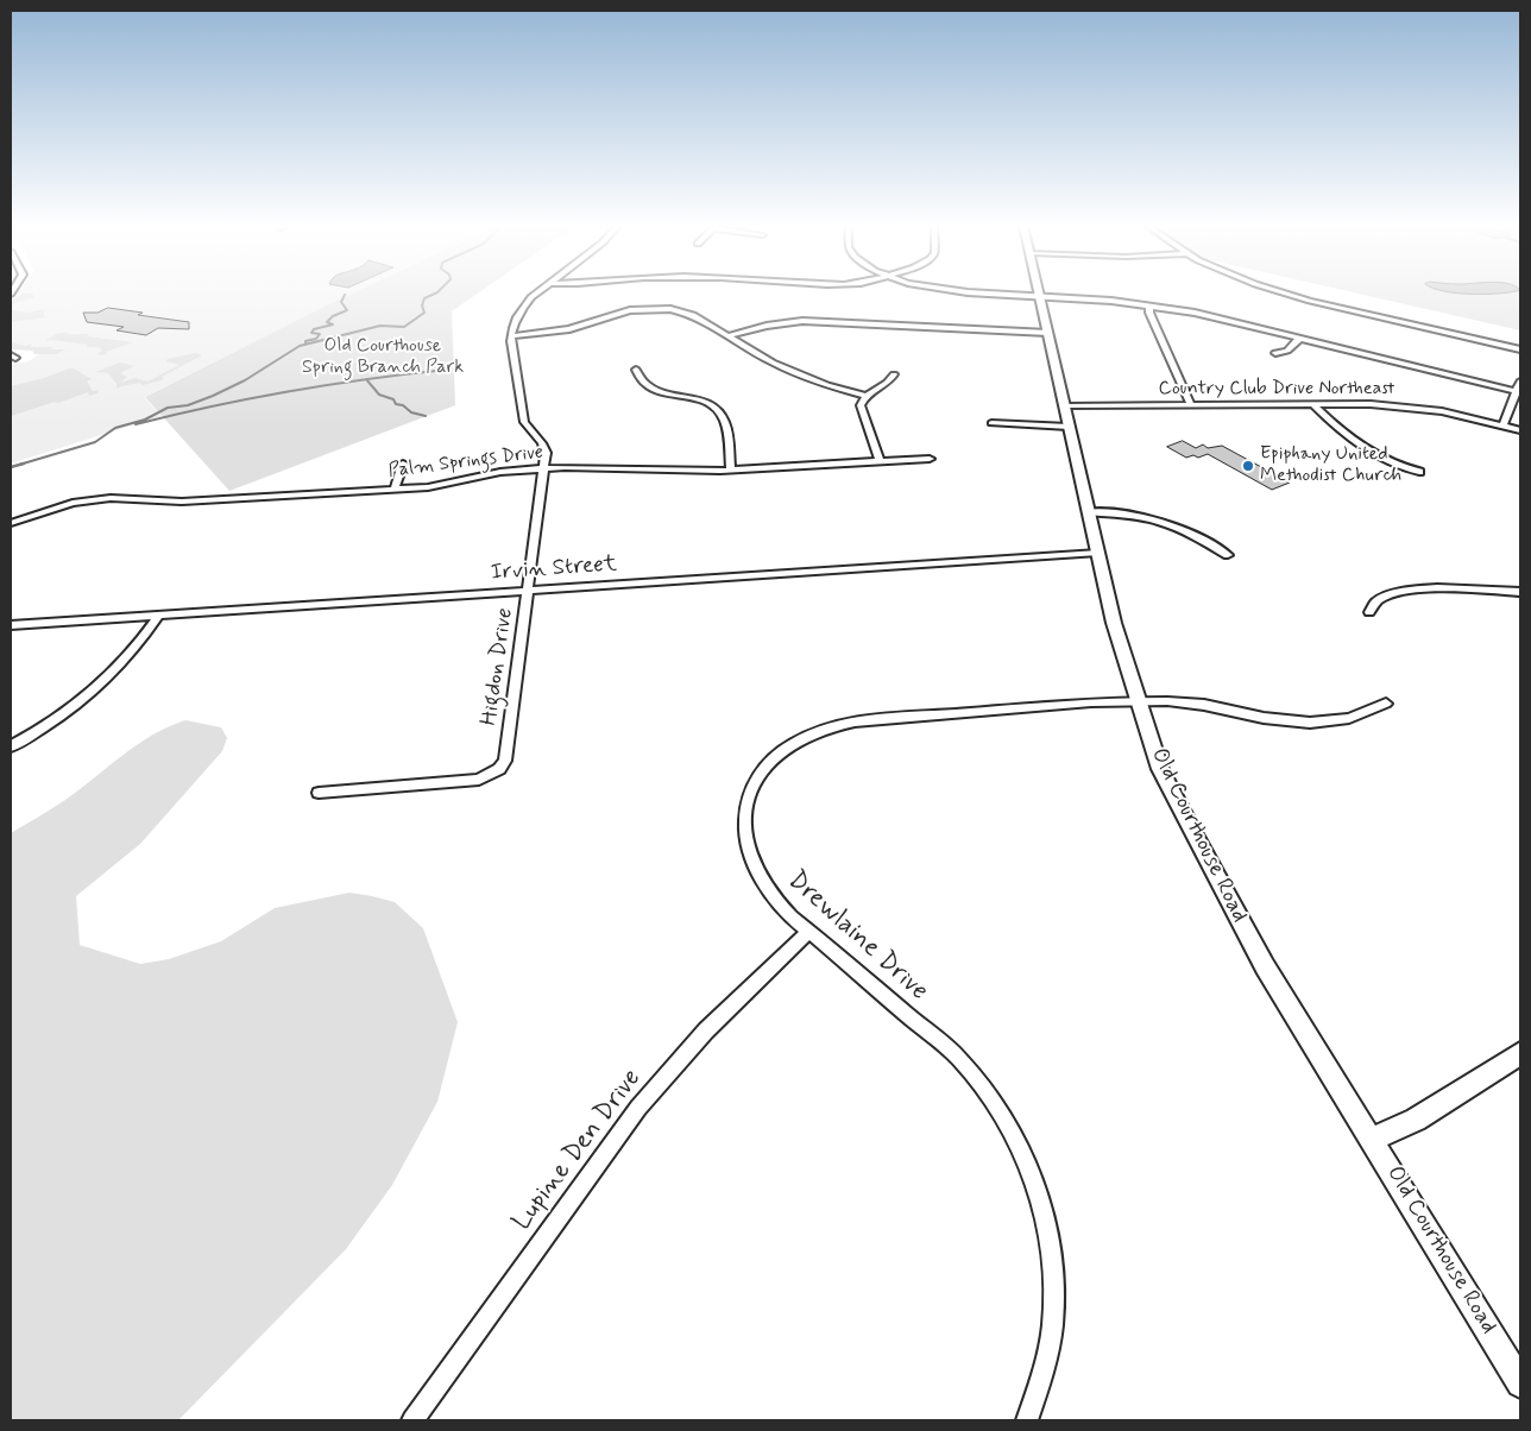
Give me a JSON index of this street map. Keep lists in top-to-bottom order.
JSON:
{
  "streets": {
    "street": [
      "Country Club Drive Northeast",
      "Palm Springs Drive",
      "Irvin Street",
      "Higdon Drive",
      "Old Courthouse Road",
      "Drewlaine Drive",
      "Lupine Den Drive"
    ]
  },
  "crossings": [
    ["Country Club Drive Northeast", "Old Courthouse Road"],
    ["Palm Springs Drive", "Higdon Drive"],
    ["Irvin Street", "Higdon Drive"],
    ["Irvin Street", "Old Courthouse Road"],
    ["Old Courthouse Road", "Drewlaine Drive"],
    ["Drewlaine Drive", "Lupine Den Drive"]
  ],
  "parks": ["Old Courthouse Spring Branch Park"],
  "places": ["Epiphany United Methodist Church"]
}
